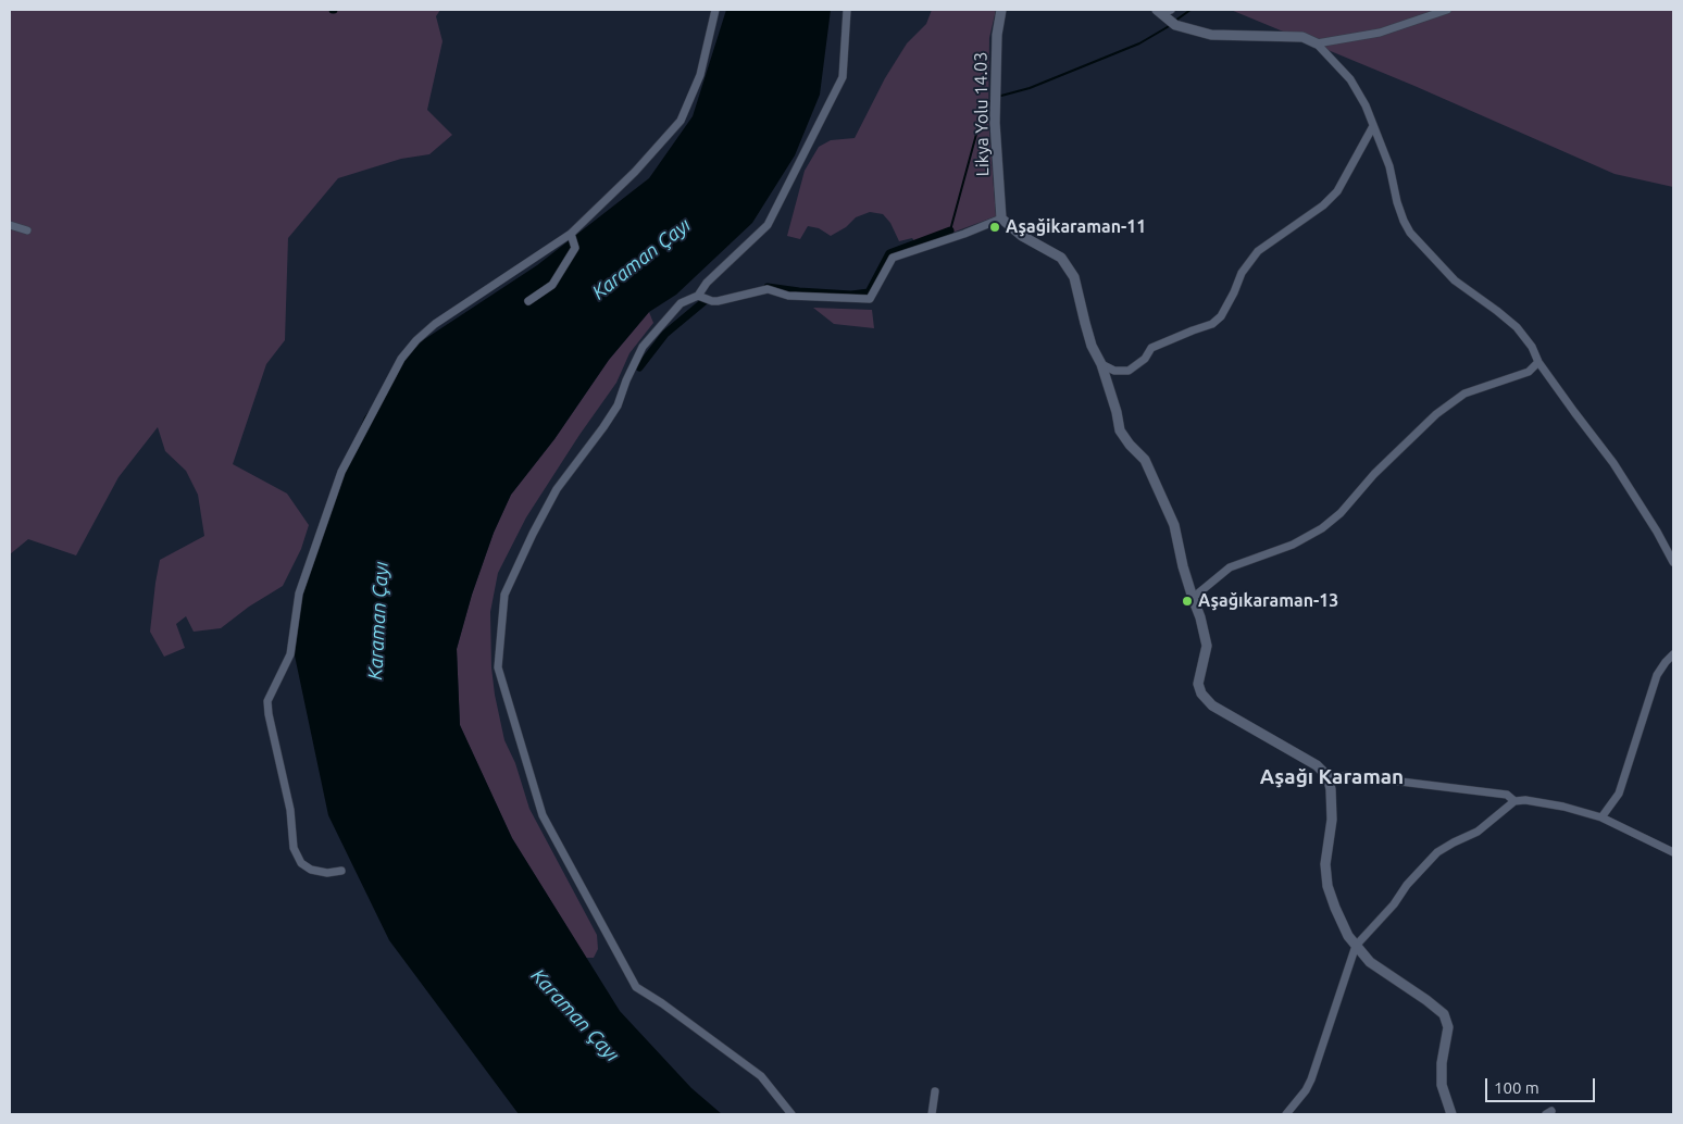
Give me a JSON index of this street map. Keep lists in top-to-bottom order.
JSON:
{
  "streets": {
    "street": ["Likya Yolu 14.03"]
  },
  "districts": ["Aşağı Karaman"],
  "water": ["Karaman Çayı"],
  "places": ["Aşağikaraman-11", "Aşağıkaraman-13"],
  "scale_bar": "100 m"
}
